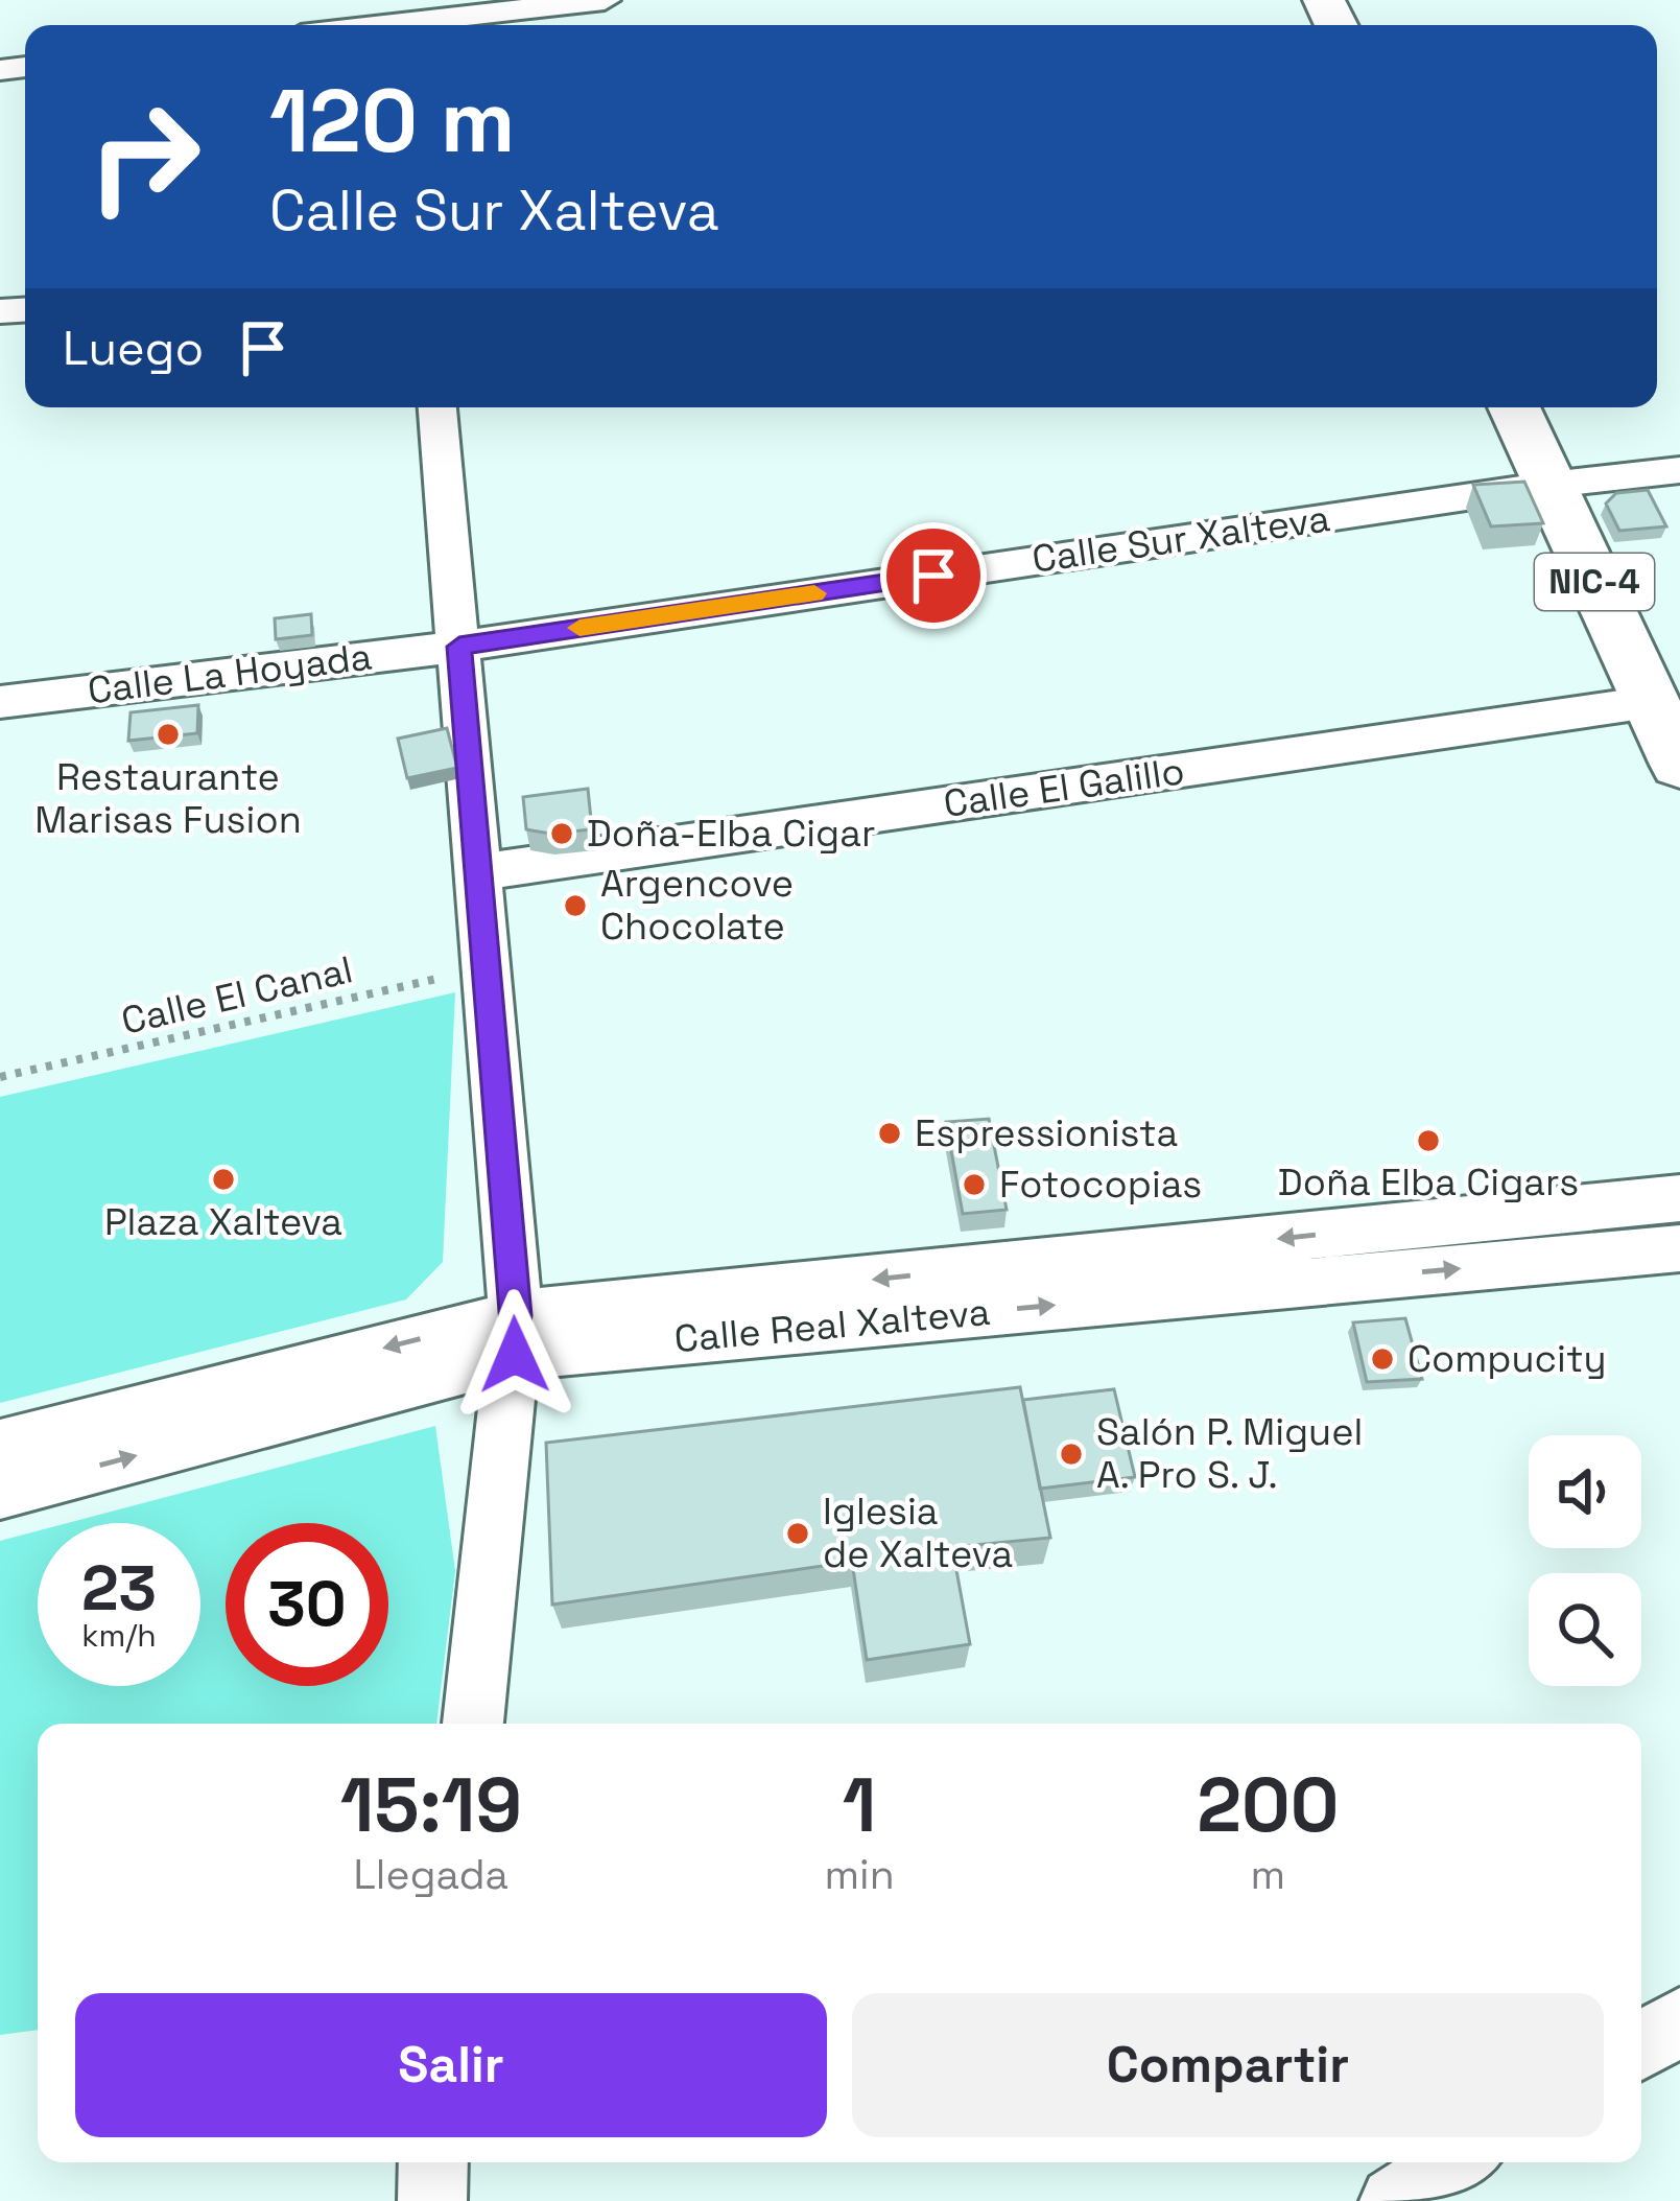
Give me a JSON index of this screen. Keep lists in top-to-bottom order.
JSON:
{
  "streets": {
    "highway": ["NIC-4"],
    "street": [
      "Calle Sur Xalteva",
      "Calle La Hoyada",
      "Calle El Galillo",
      "Calle Real Xalteva"
    ],
    "path": ["Calle El Canal"]
  },
  "crossings": [
    ["Calle Sur Xalteva", "NIC-4"],
    ["Calle Sur Xalteva", "Calle La Hoyada"],
    ["NIC-4", "Calle El Galillo"]
  ],
  "places": [
    "Restaurante Marisas Fusion",
    "Doña-Elba Cigar",
    "Argencove Chocolate",
    "Espressionista",
    "Doña Elba Cigars",
    "Plaza Xalteva",
    "Fotocopias",
    "Compucity",
    "Salón P. Miguel A. Pro S. J.",
    "Iglesia de Xalteva"
  ],
  "page": {
    "turn": ["120 m", "Calle Sur Xalteva"],
    "then": "Luego",
    "speed": "23 km/h",
    "limit": "30",
    "eta": [
      "15:19",
      "Llegada",
      "1",
      "min",
      "200",
      "m"
    ],
    "buttons": ["Salir", "Compartir"]
  }
}
